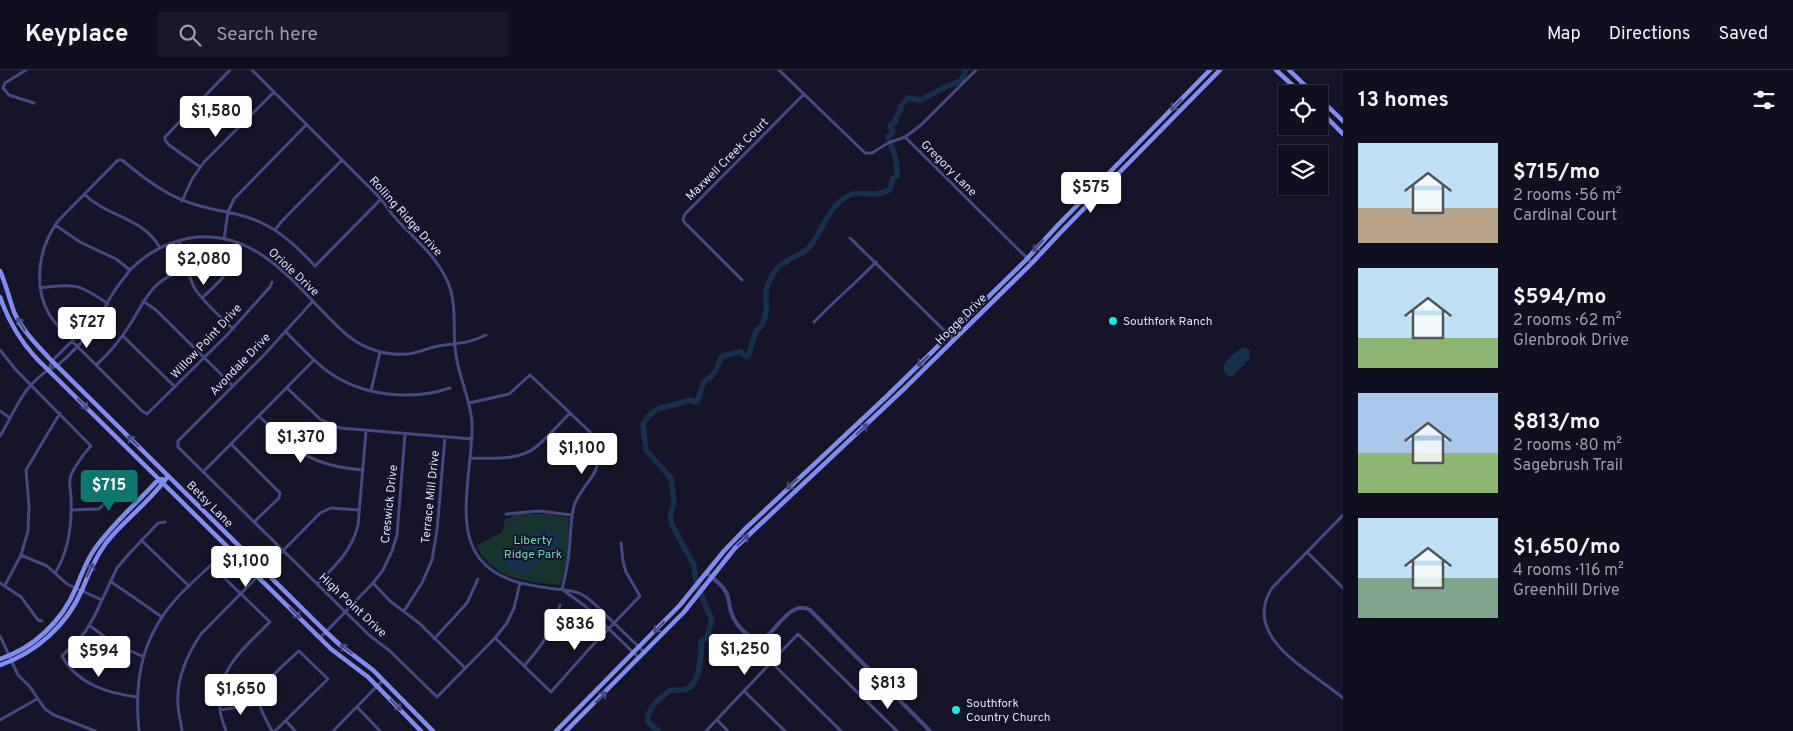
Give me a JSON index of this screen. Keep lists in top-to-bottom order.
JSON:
{
  "streets": {
    "main road": ["Hogge Drive", "Betsy Lane"],
    "street": [
      "Maxwell Creek Court",
      "Gregory Lane",
      "Rolling Ridge Drive",
      "Oriole Drive",
      "Willow Point Drive",
      "Avondale Drive",
      "Terrace Mill Drive",
      "Creswick Drive",
      "High Point Drive"
    ]
  },
  "crossings": [
    ["Maxwell Creek Court", "Gregory Lane"],
    ["Gregory Lane", "Hogge Drive"],
    ["Rolling Ridge Drive", "Oriole Drive"],
    ["Rolling Ridge Drive", "Hogge Drive"],
    ["Oriole Drive", "Avondale Drive"],
    ["Oriole Drive", "Betsy Lane"],
    ["Avondale Drive", "High Point Drive"],
    ["Betsy Lane", "Creswick Drive"],
    ["Creswick Drive", "High Point Drive"]
  ],
  "parks": ["Liberty Ridge Park"],
  "places": ["Southfork Ranch", "Southfork Country Church"],
  "page": {
    "header": "Keyplace",
    "search": "Search here",
    "nav": ["Map", "Directions", "Saved"],
    "heading": "13 homes",
    "price": [
      "$1,580",
      "$575",
      "$2,080",
      "$727",
      "$1,370",
      "$1,100",
      "$715",
      "$1,100",
      "$836",
      "$1,250",
      "$594",
      "$813",
      "$1,650"
    ],
    "list": [
      {
        "name": "$715/mo",
        "note": "2 rooms · 56 m² · Cardinal Court"
      },
      {
        "name": "$594/mo",
        "note": "2 rooms · 62 m² · Glenbrook Drive"
      },
      {
        "name": "$813/mo",
        "note": "2 rooms · 80 m² · Sagebrush Trail"
      },
      {
        "name": "$1,650/mo",
        "note": "4 rooms · 116 m² · Greenhill Drive"
      }
    ]
  }
}
